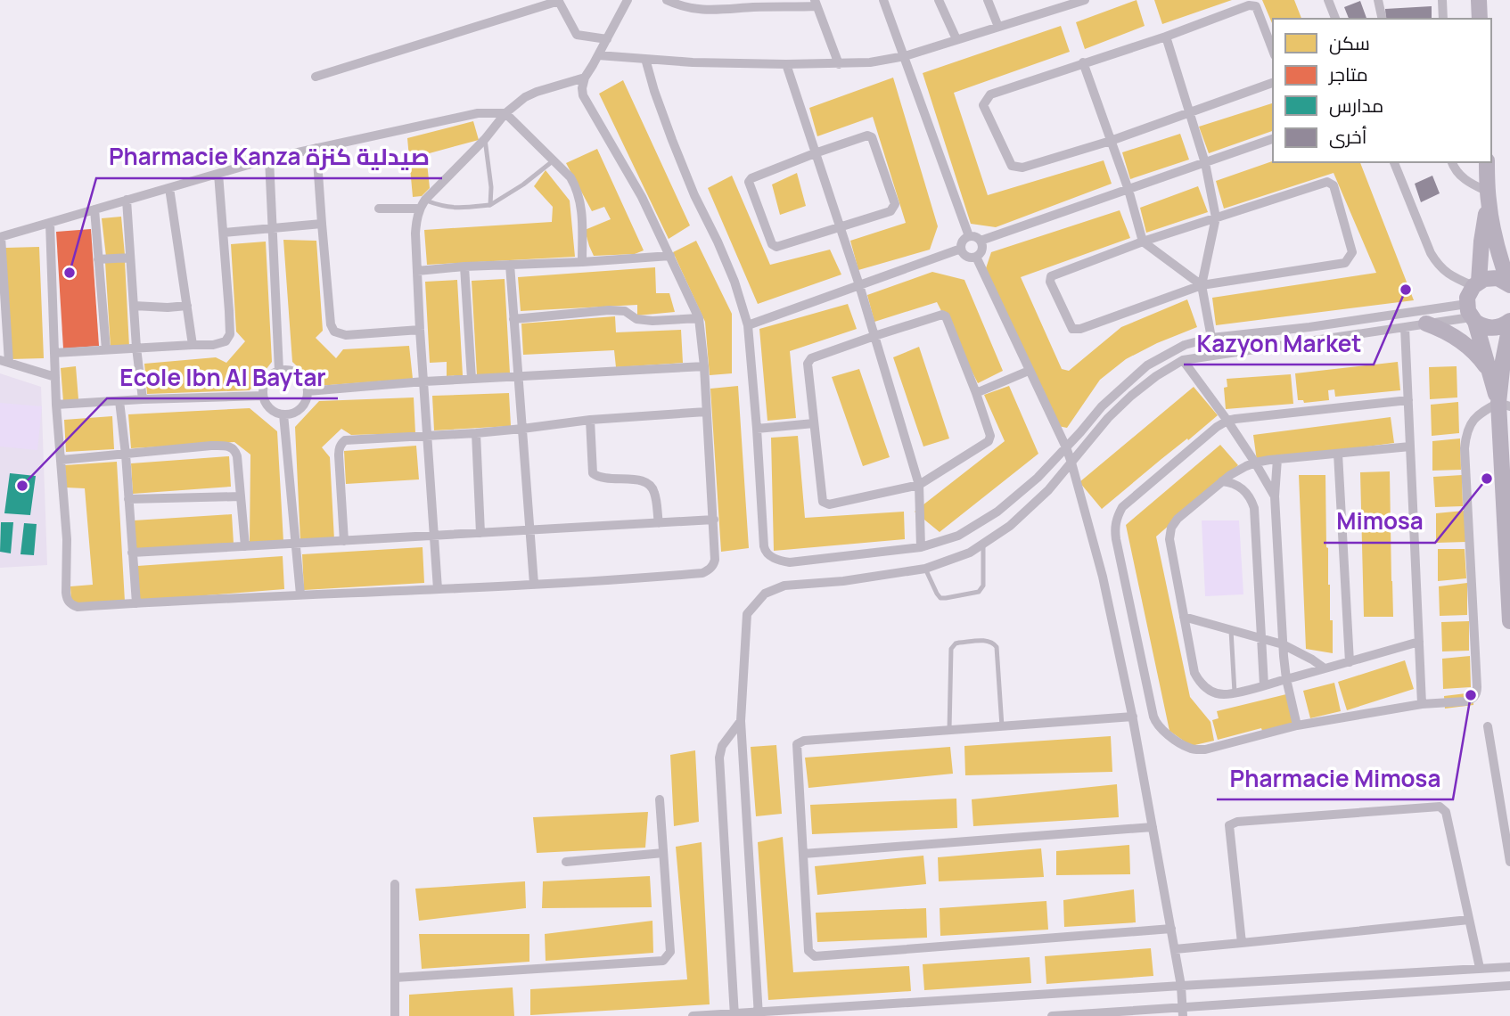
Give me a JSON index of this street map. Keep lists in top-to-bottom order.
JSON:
{
  "places": [
    "Pharmacie Kanza صيدلية كنزة",
    "Kazyon Market",
    "Mimosa",
    "Ecole Ibn Al Baytar",
    "Pharmacie Mimosa"
  ],
  "legend": [
    "سكن",
    "متاجر",
    "مدارس",
    "أخرى"
  ]
}
